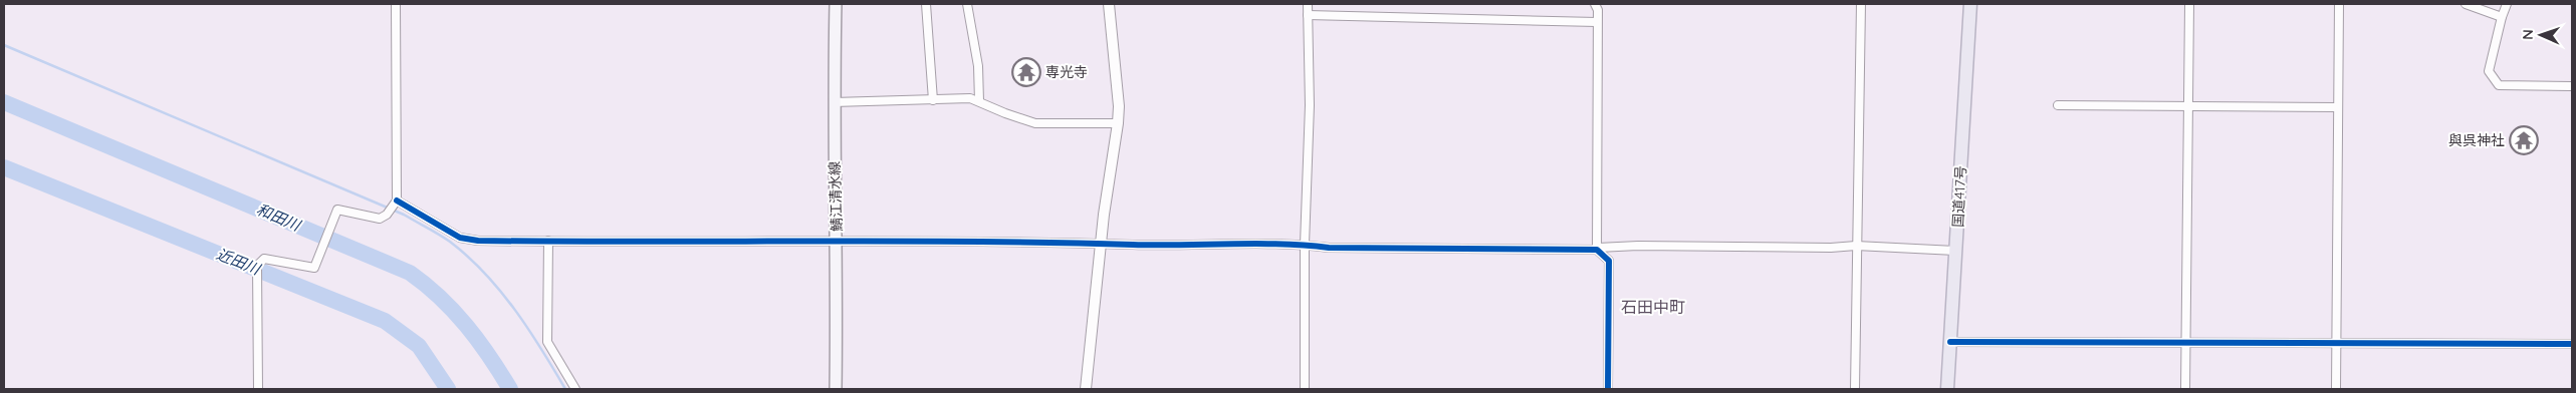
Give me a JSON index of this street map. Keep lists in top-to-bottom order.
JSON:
{
  "streets": {
    "highway": ["国道417号"],
    "main road": ["鯖江清水線"]
  },
  "districts": ["石田中町"],
  "water": ["和田川", "近田川"],
  "places": {
    "temple": ["専光寺", "與呉神社"]
  },
  "north": "left"
}
